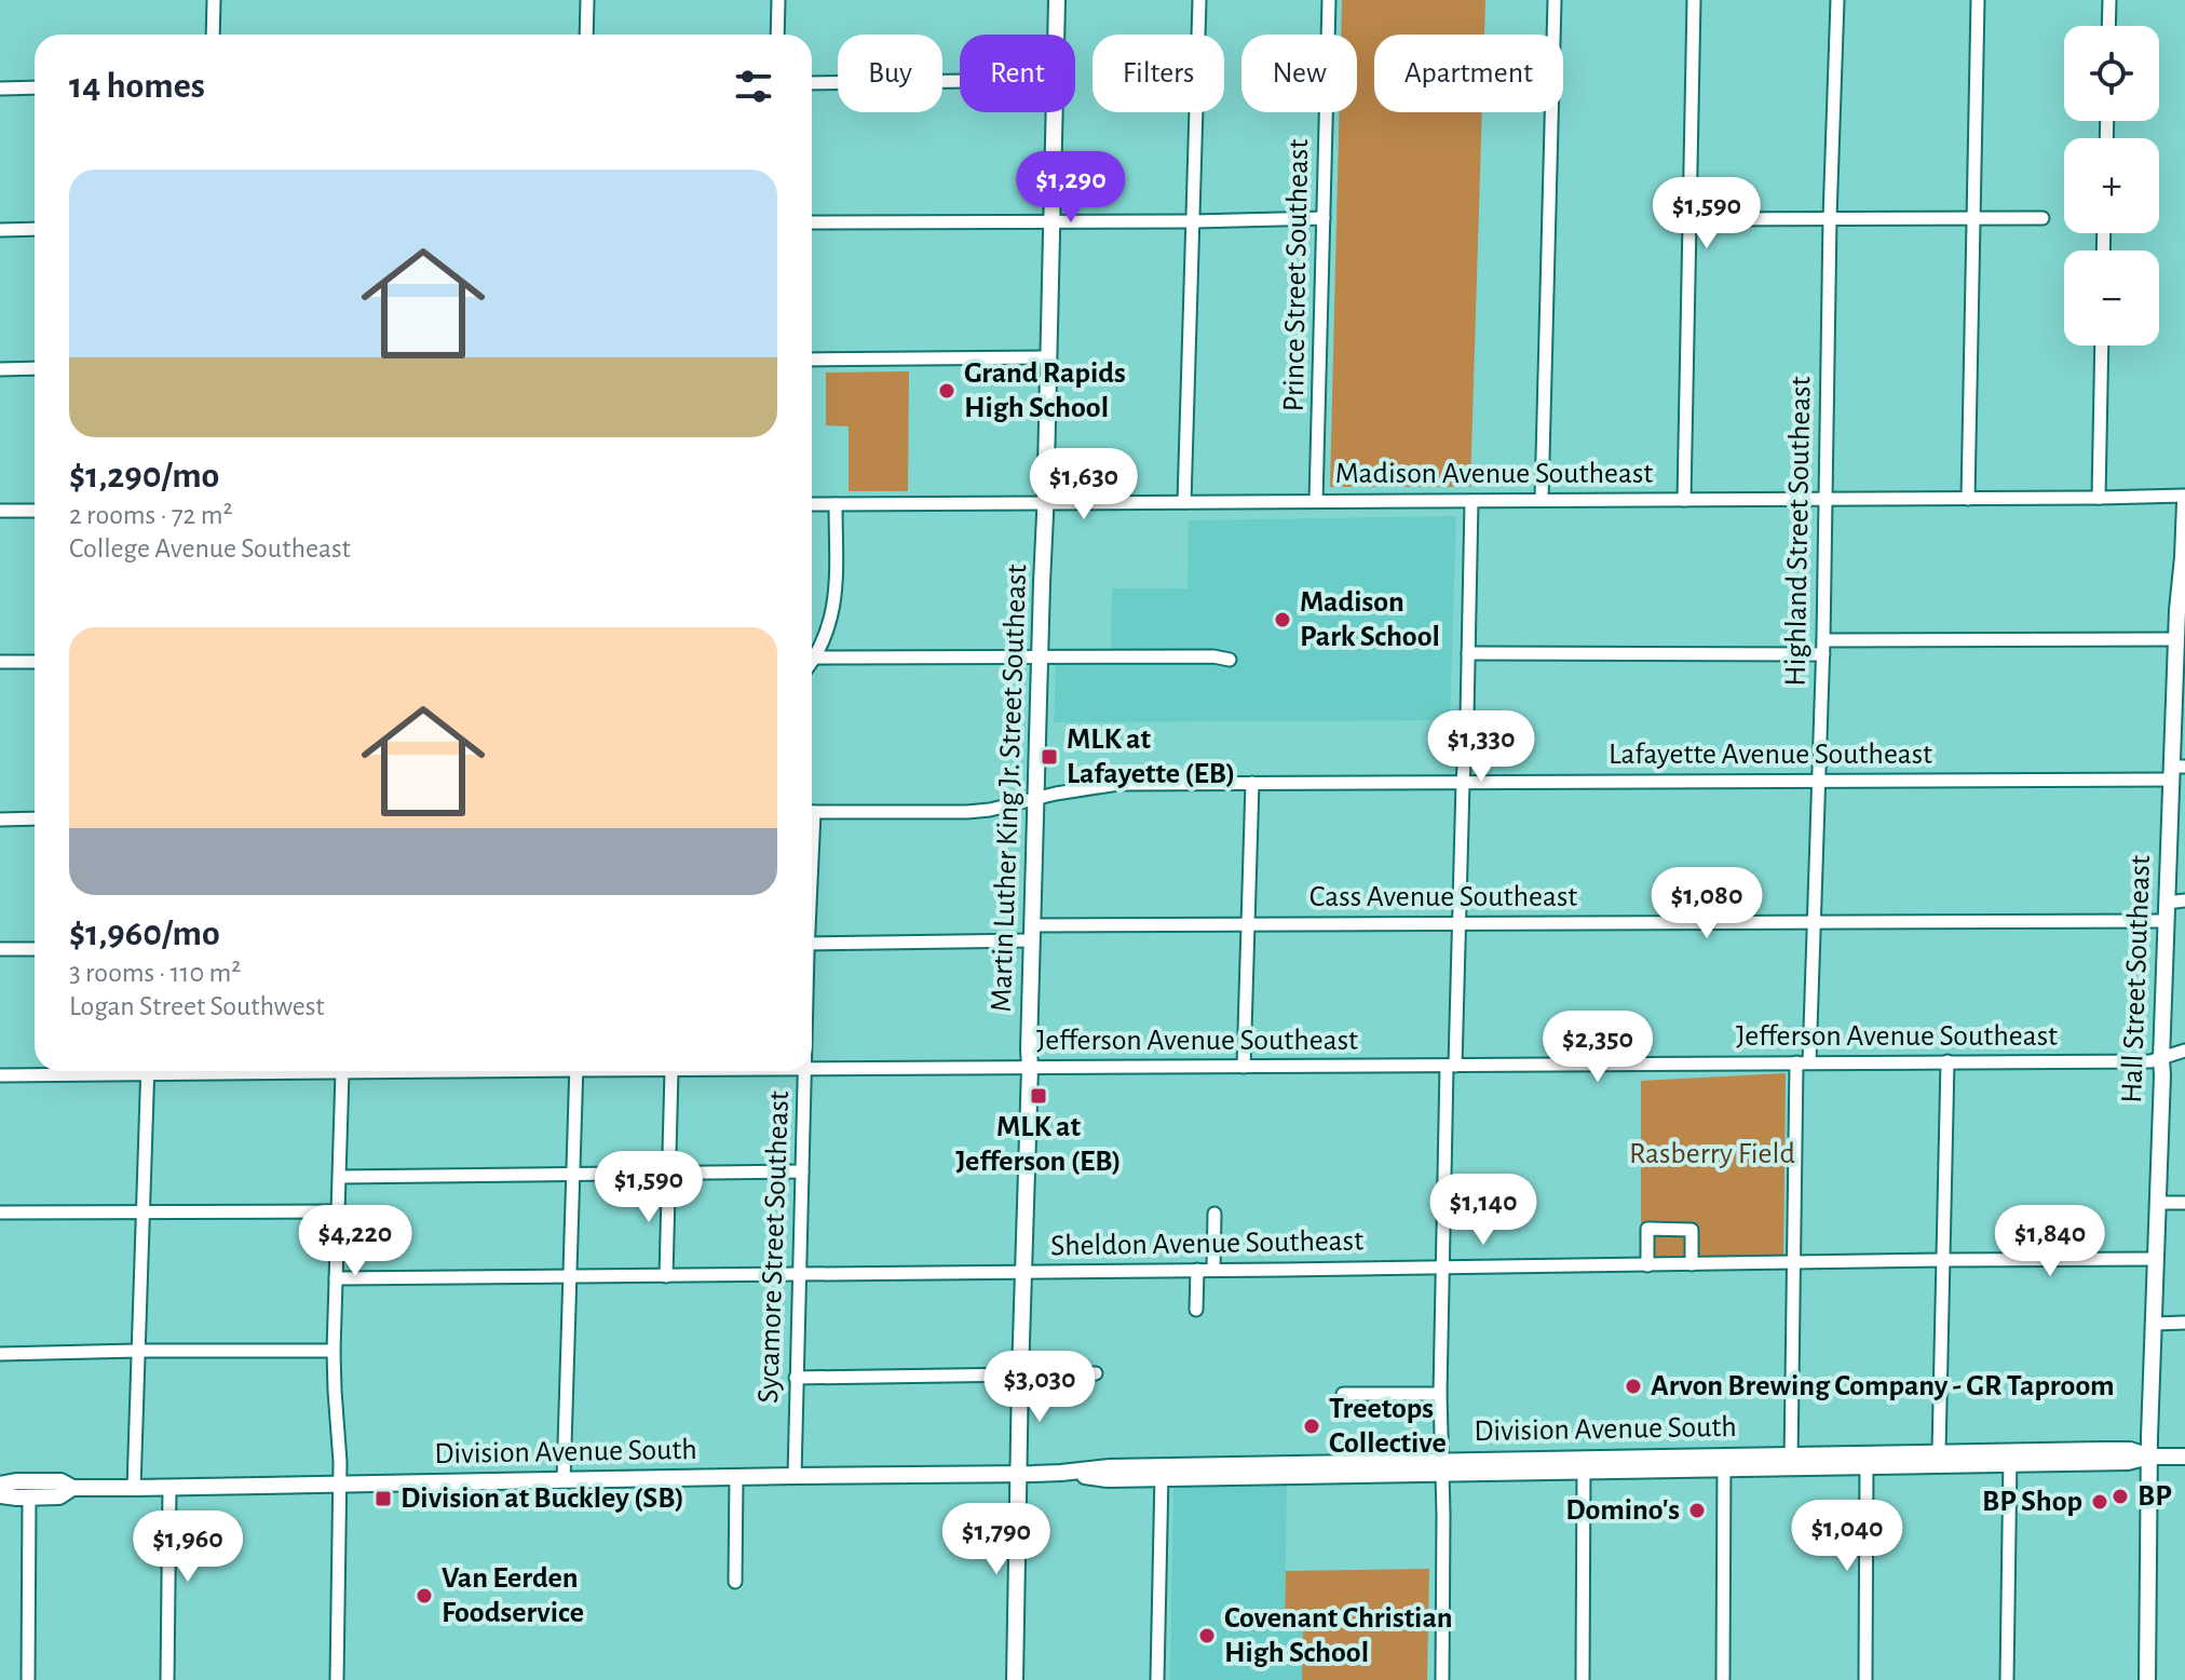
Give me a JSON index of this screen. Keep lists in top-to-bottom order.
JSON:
{
  "streets": {
    "main road": ["Martin Luther King Jr. Street Southeast", "Hall Street Southeast", "Division Avenue South"],
    "street": [
      "Prince Street Southeast",
      "Madison Avenue Southeast",
      "Highland Street Southeast",
      "Lafayette Avenue Southeast",
      "Cass Avenue Southeast",
      "Jefferson Avenue Southeast",
      "Sheldon Avenue Southeast",
      "Sycamore Street Southeast"
    ]
  },
  "crossings": [
    ["Prince Street Southeast", "Madison Avenue Southeast"],
    ["Madison Avenue Southeast", "Highland Street Southeast"],
    ["Madison Avenue Southeast", "Martin Luther King Jr. Street Southeast"],
    ["Highland Street Southeast", "Lafayette Avenue Southeast"],
    ["Highland Street Southeast", "Cass Avenue Southeast"],
    ["Highland Street Southeast", "Jefferson Avenue Southeast"],
    ["Highland Street Southeast", "Sheldon Avenue Southeast"],
    ["Highland Street Southeast", "Division Avenue South"],
    ["Lafayette Avenue Southeast", "Martin Luther King Jr. Street Southeast"],
    ["Lafayette Avenue Southeast", "Hall Street Southeast"],
    ["Martin Luther King Jr. Street Southeast", "Cass Avenue Southeast"],
    ["Martin Luther King Jr. Street Southeast", "Jefferson Avenue Southeast"],
    ["Martin Luther King Jr. Street Southeast", "Sheldon Avenue Southeast"],
    ["Martin Luther King Jr. Street Southeast", "Division Avenue South"],
    ["Cass Avenue Southeast", "Hall Street Southeast"],
    ["Hall Street Southeast", "Jefferson Avenue Southeast"],
    ["Hall Street Southeast", "Sheldon Avenue Southeast"],
    ["Hall Street Southeast", "Division Avenue South"],
    ["Sheldon Avenue Southeast", "Sycamore Street Southeast"],
    ["Sycamore Street Southeast", "Division Avenue South"]
  ],
  "parks": ["Rasberry Field"],
  "places": {
    "other": [
      "Grand Rapids High School",
      "Madison Park School",
      "Arvon Brewing Company - GR Taproom",
      "Treetops Collective",
      "BP",
      "BP Shop",
      "Domino's",
      "Van Eerden Foodservice",
      "Covenant Christian High School"
    ],
    "transit": ["MLK at Lafayette (EB)", "MLK at Jefferson (EB)", "Division at Buckley (SB)"]
  },
  "page": {
    "map_buttons": ["+", "−"],
    "chip": [
      "Buy",
      "Rent",
      "Filters",
      "New",
      "Apartment"
    ],
    "heading": "14 homes",
    "list": [
      {
        "name": "$1,290/mo",
        "note": "2 rooms · 72 m² · College Avenue Southeast"
      },
      {
        "name": "$1,960/mo",
        "note": "3 rooms · 110 m² · Logan Street Southwest"
      }
    ],
    "price": [
      "$1,290",
      "$1,590",
      "$1,630",
      "$1,330",
      "$1,080",
      "$2,350",
      "$1,590",
      "$1,140",
      "$4,220",
      "$1,840",
      "$3,030",
      "$1,040",
      "$1,790",
      "$1,960"
    ]
  }
}
